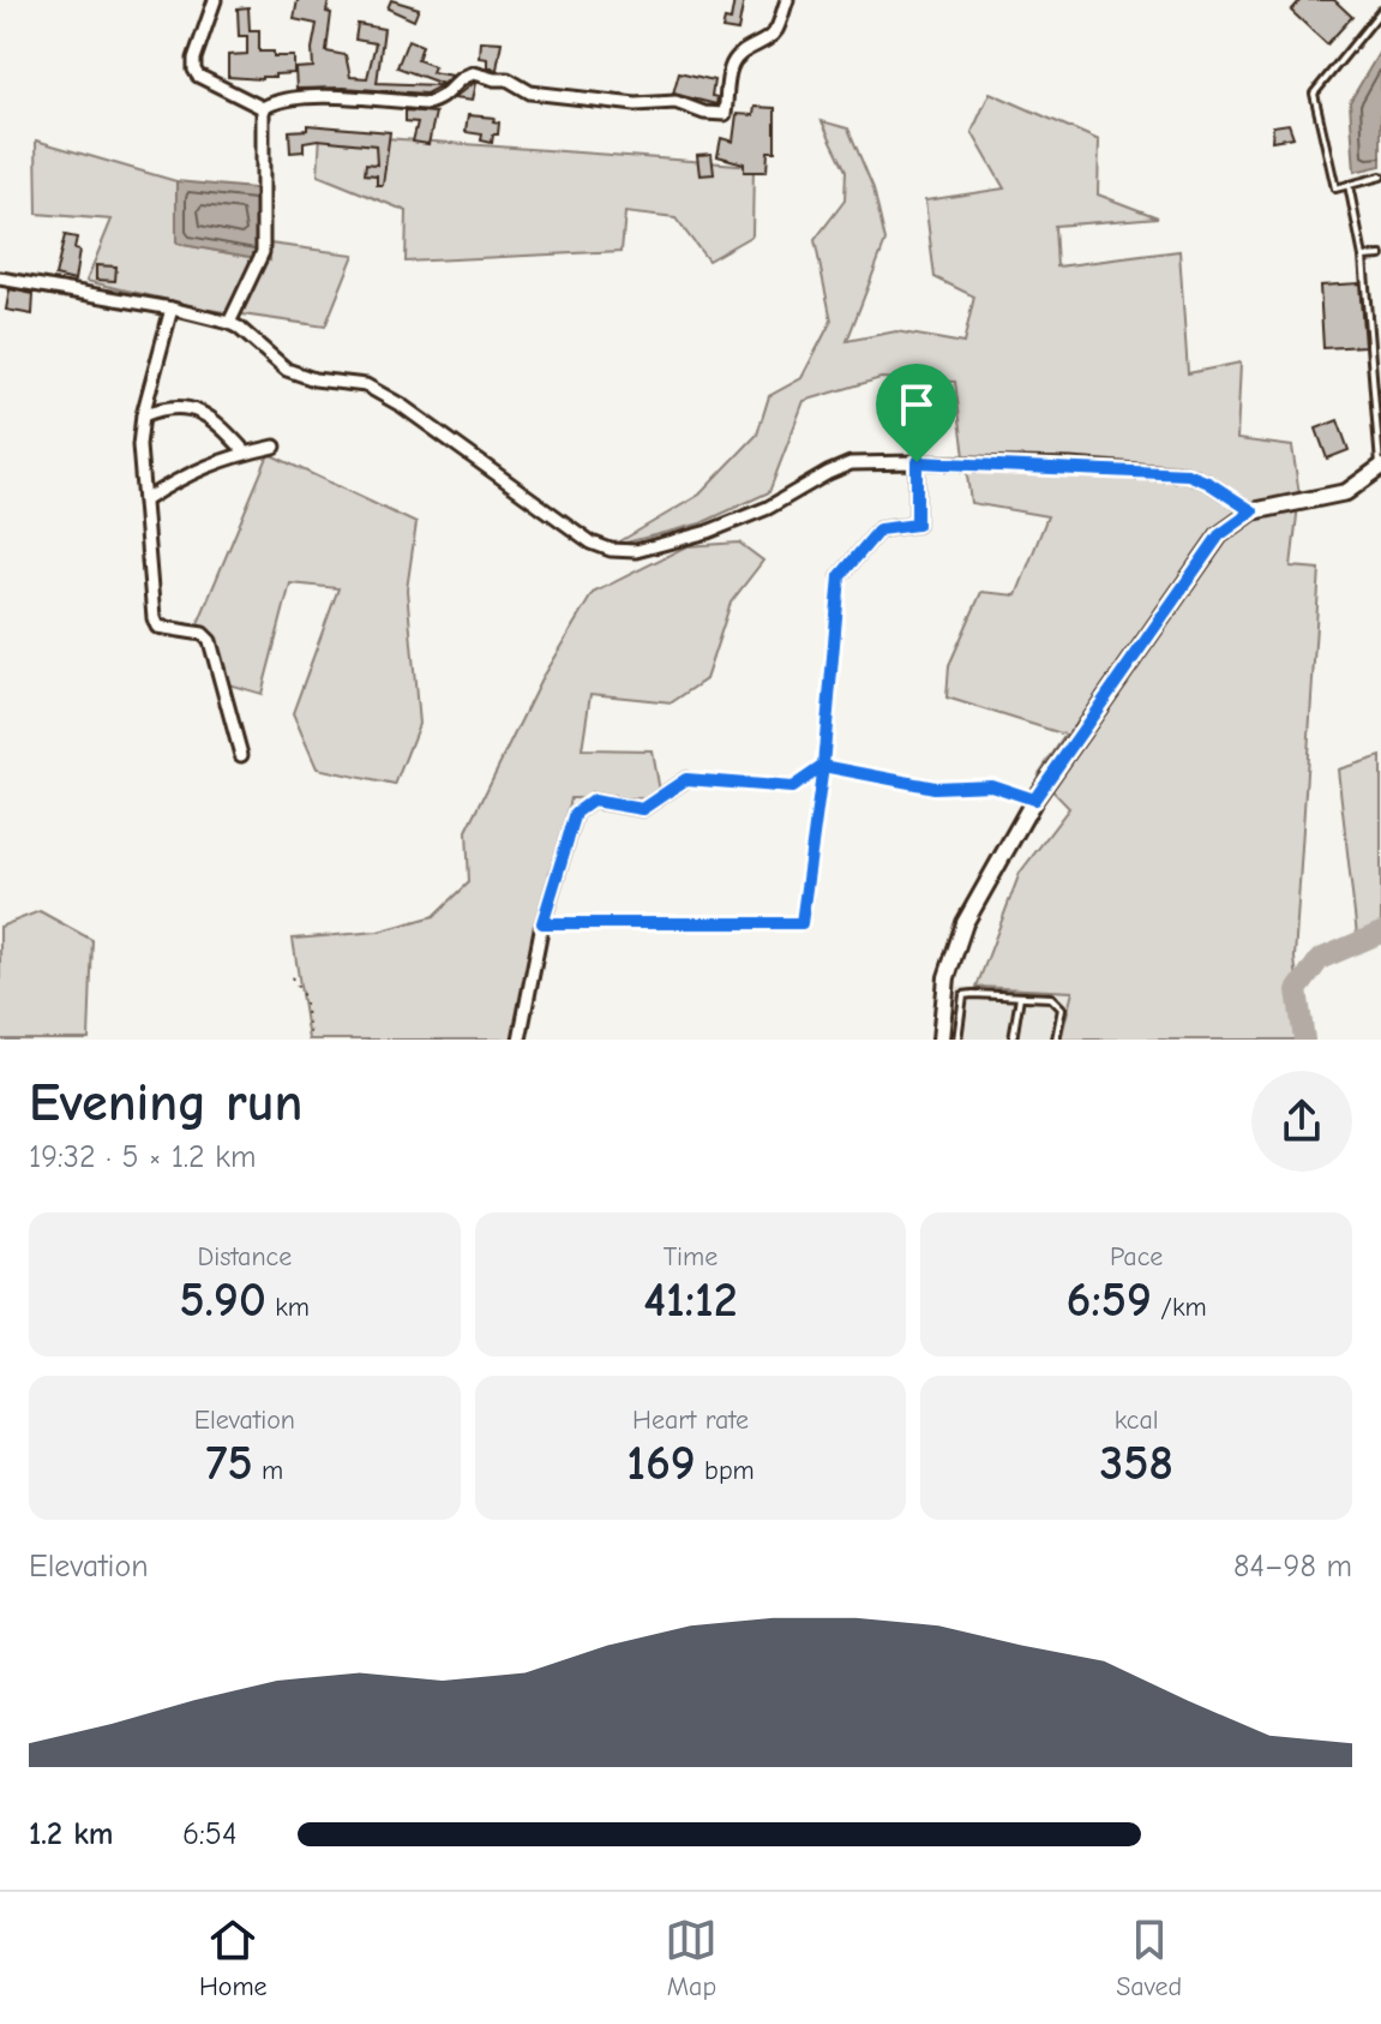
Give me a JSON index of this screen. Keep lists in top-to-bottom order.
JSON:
{
  "page": {
    "heading": ["Evening run", "19:32 · 5 × 1.2 km"],
    "stats": [
      ["Distance", "5.90 km"],
      ["Time", "41:12"],
      ["Pace", "6:59 /km"],
      ["Elevation", "75 m"],
      ["Heart rate", "169 bpm"],
      ["kcal", "358"]
    ],
    "chart": ["Elevation", "84–98 m"],
    "list": [
      {
        "name": "1.2 km",
        "note": "6:54"
      }
    ],
    "tabs": ["Home", "Map", "Saved"]
  }
}
